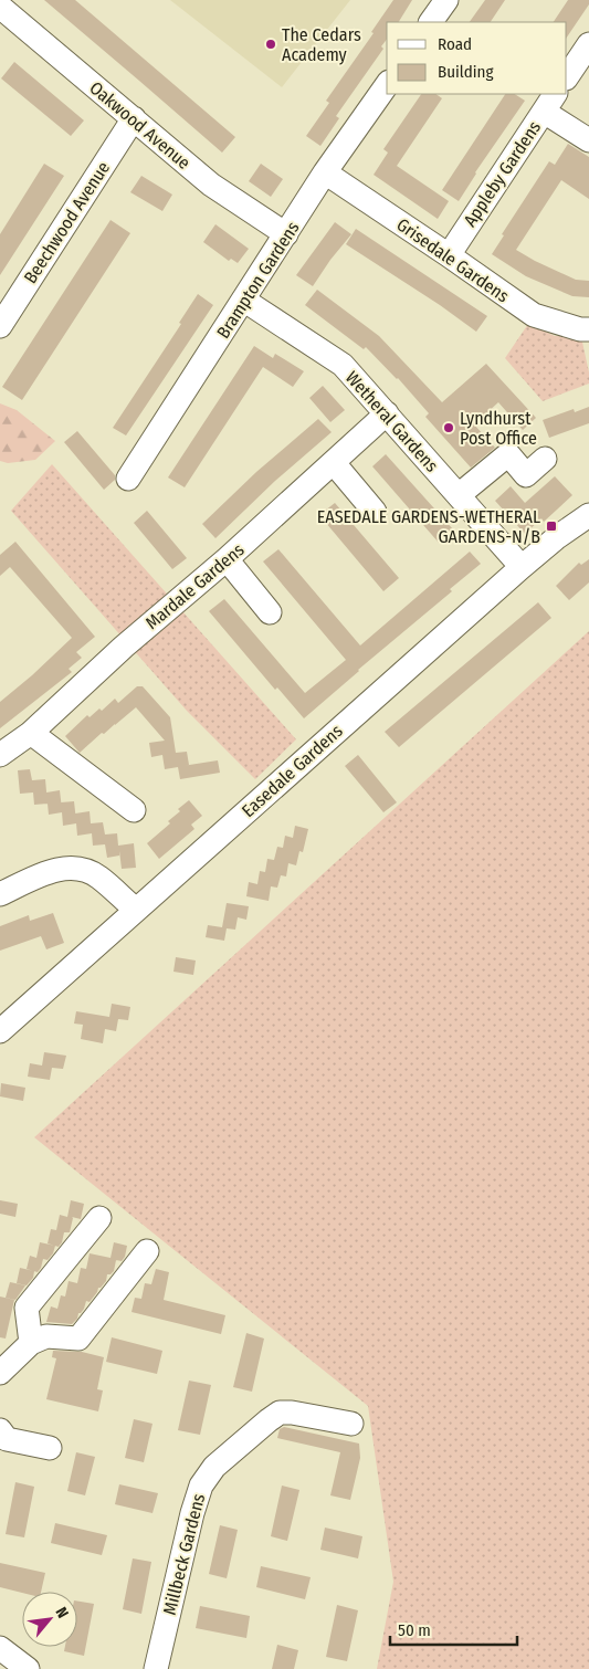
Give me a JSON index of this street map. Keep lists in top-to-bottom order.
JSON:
{
  "streets": {
    "street": [
      "Oakwood Avenue",
      "Appleby Gardens",
      "Beechwood Avenue",
      "Grisedale Gardens",
      "Brampton Gardens",
      "Wetheral Gardens",
      "Mardale Gardens",
      "Easedale Gardens",
      "Millbeck Gardens"
    ]
  },
  "crossings": [
    ["Oakwood Avenue", "Beechwood Avenue"],
    ["Oakwood Avenue", "Brampton Gardens"],
    ["Appleby Gardens", "Grisedale Gardens"],
    ["Grisedale Gardens", "Brampton Gardens"],
    ["Brampton Gardens", "Wetheral Gardens"],
    ["Wetheral Gardens", "Mardale Gardens"],
    ["Wetheral Gardens", "Easedale Gardens"]
  ],
  "places": {
    "other": ["The Cedars Academy", "Lyndhurst Post Office"],
    "transit": ["EASEDALE GARDENS-WETHERAL GARDENS-N/B"]
  },
  "legend": ["Road", "Building"],
  "scale_bar": "50 m",
  "north": "top right"
}
